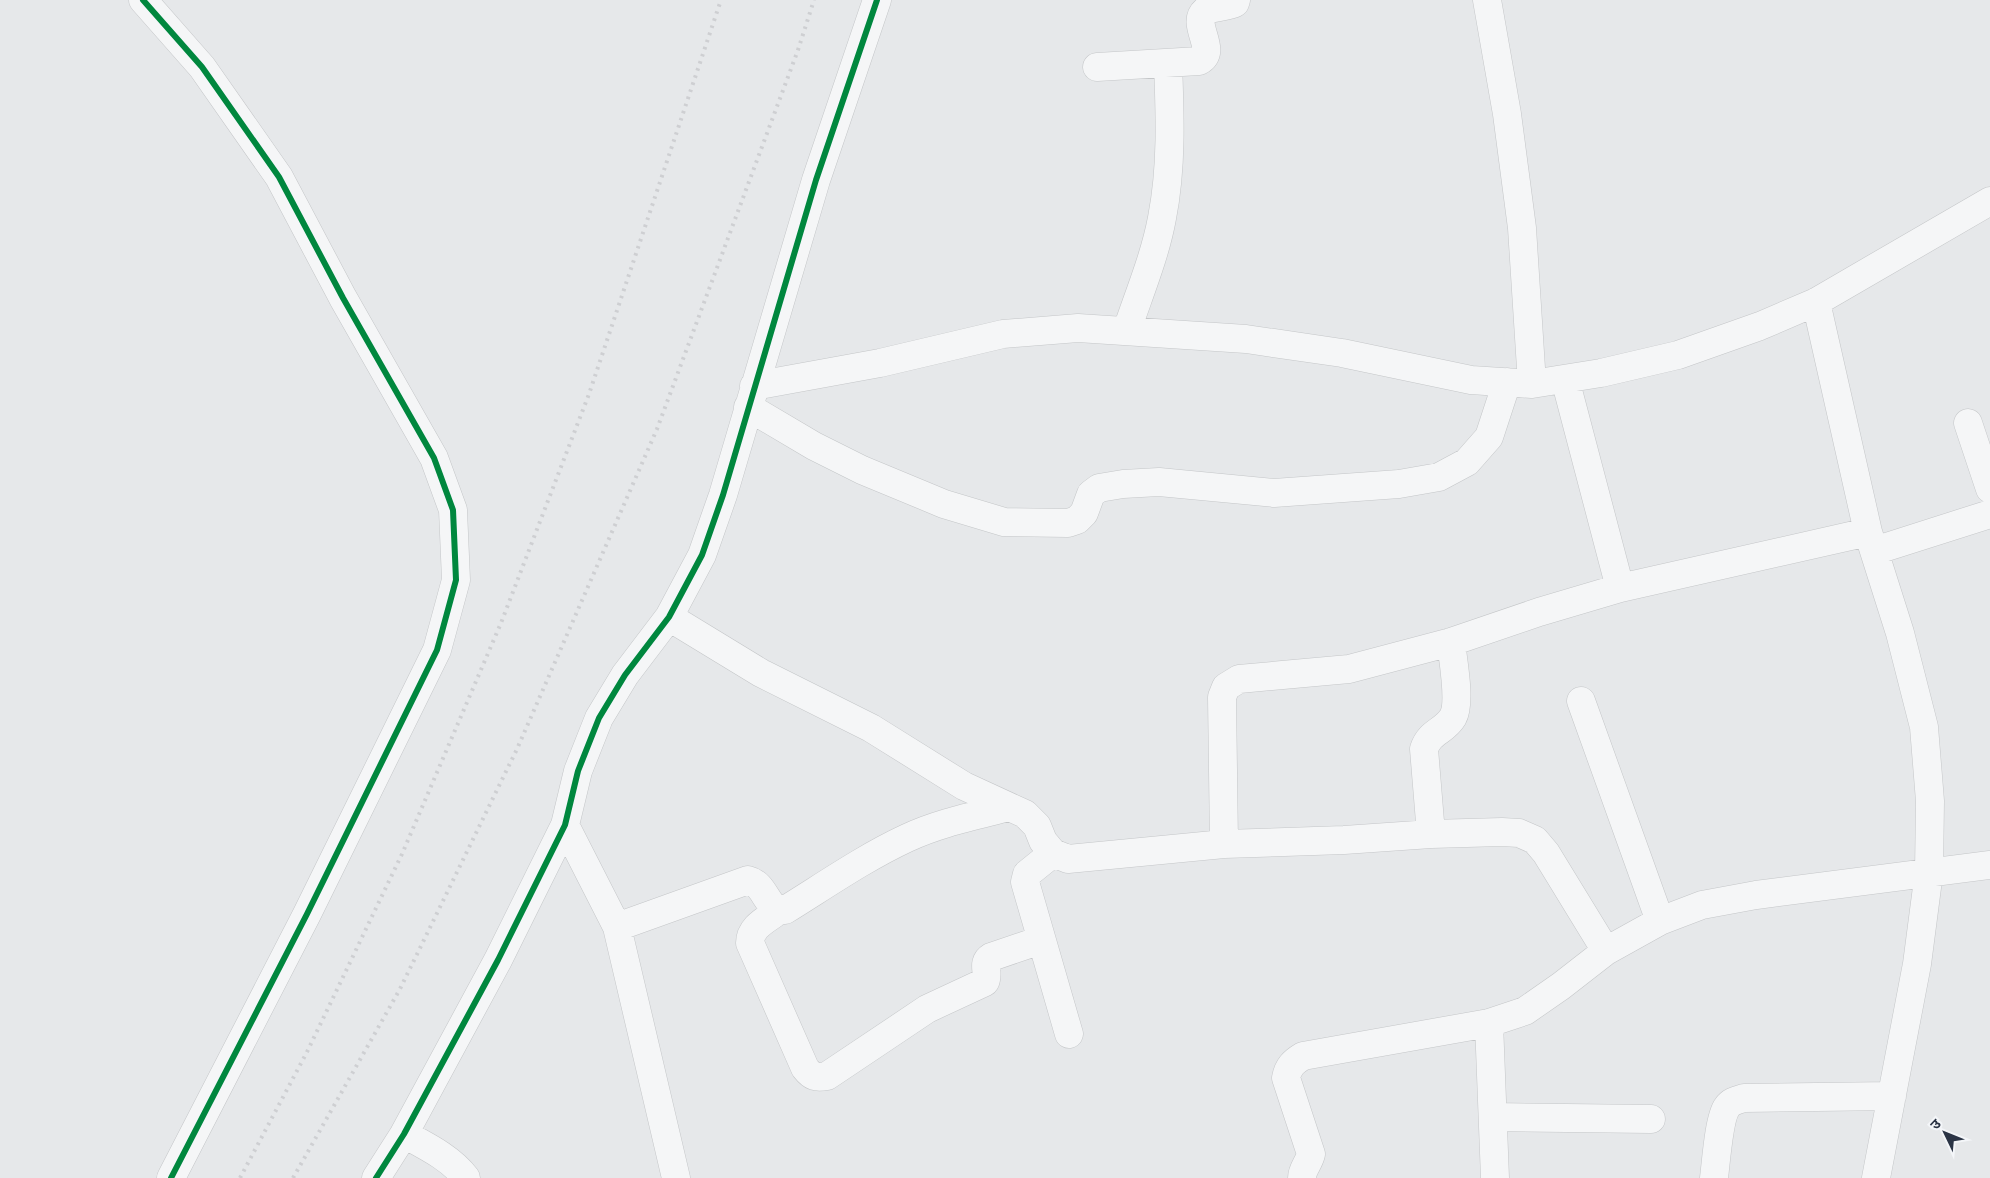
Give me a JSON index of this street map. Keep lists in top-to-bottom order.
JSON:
{
  "north": "top left"
}
